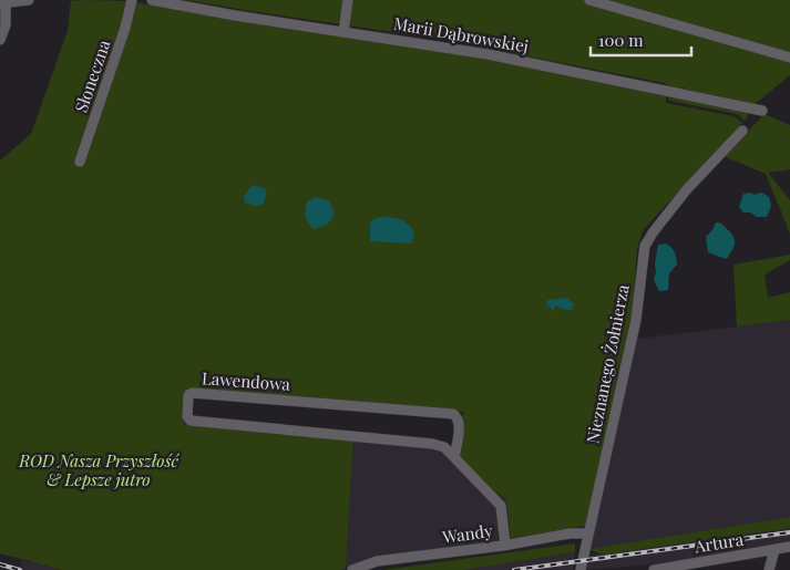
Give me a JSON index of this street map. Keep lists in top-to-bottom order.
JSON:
{
  "streets": {
    "street": [
      "Marii Dąbrowskiej",
      "Słoneczna",
      "Nieznanego Żołnierza",
      "Lawendowa",
      "Wandy",
      "Artura"
    ]
  },
  "crossings": [
    ["Nieznanego Żołnierza", "Wandy"],
    ["Lawendowa", "Wandy"]
  ],
  "parks": ["ROD Nasza Przyszłość & Lepsze jutro"],
  "scale_bar": "100 m"
}
